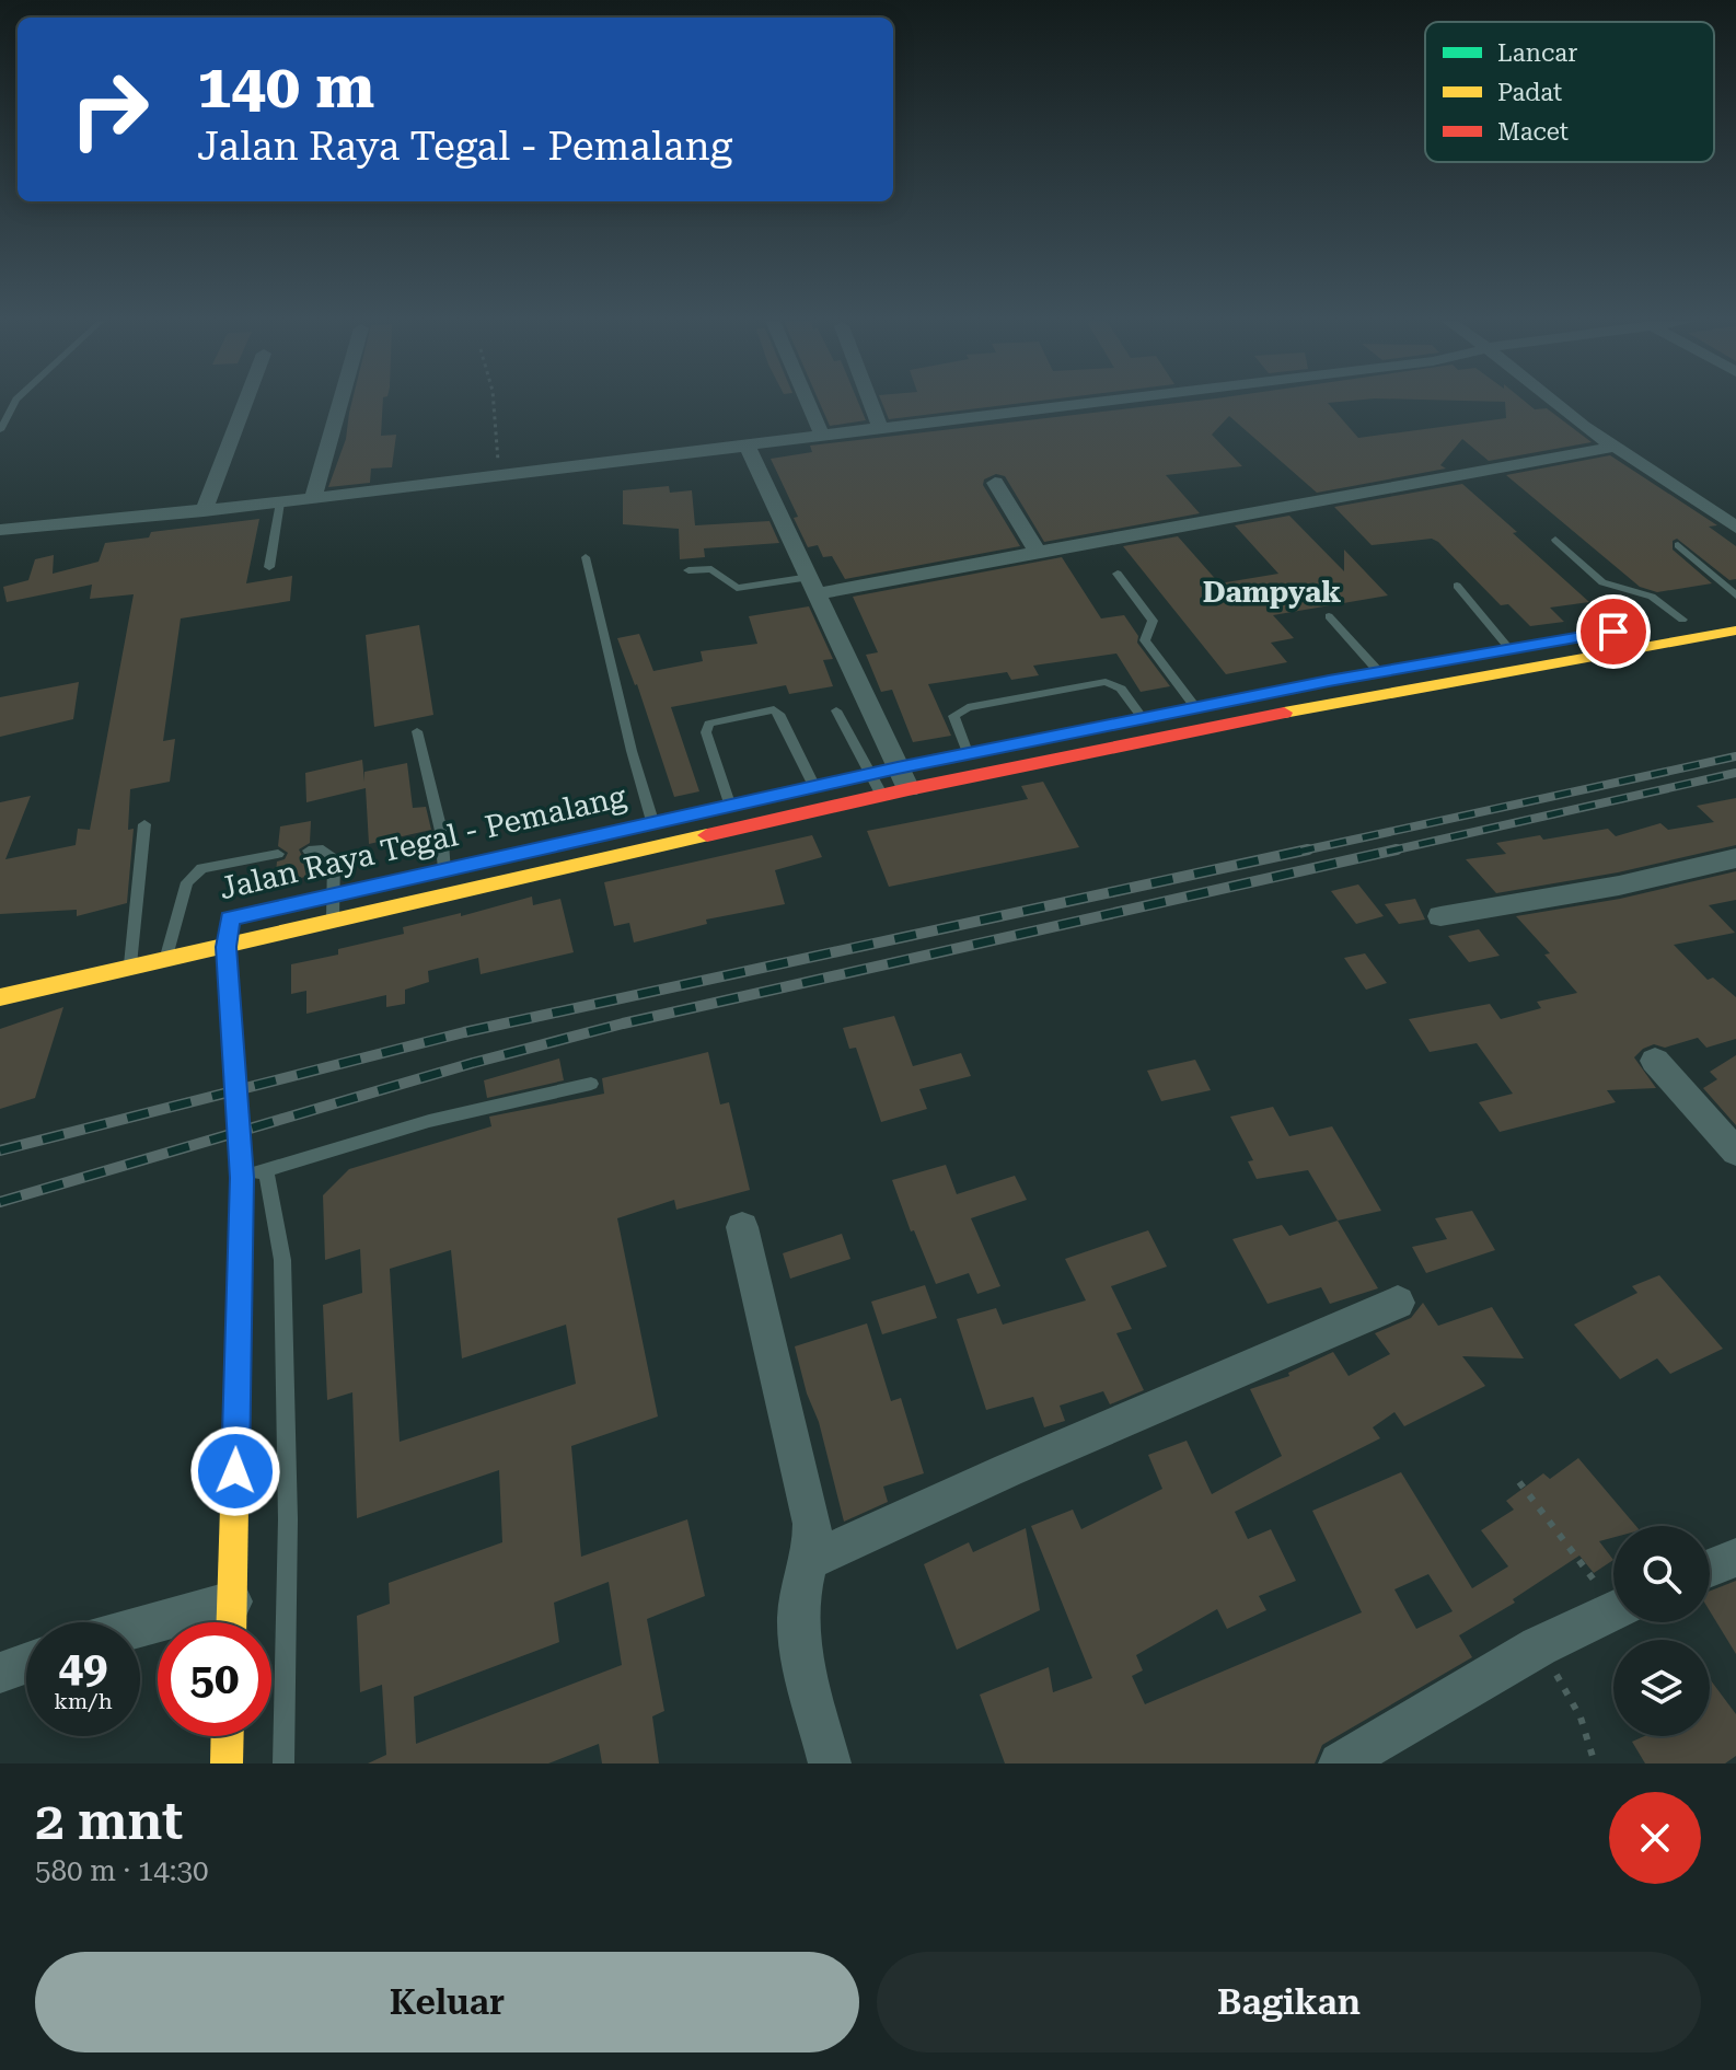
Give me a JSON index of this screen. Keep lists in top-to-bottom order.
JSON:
{
  "streets": {
    "main road": ["Jalan Raya Tegal - Pemalang"]
  },
  "districts": ["Dampyak"],
  "legend": ["Lancar", "Padat", "Macet"],
  "page": {
    "turn": ["140 m", "Jalan Raya Tegal - Pemalang"],
    "speed": "49 km/h",
    "limit": "50",
    "heading": ["2 mnt", "580 m · 14:30"],
    "buttons": ["Keluar", "Bagikan"]
  }
}
